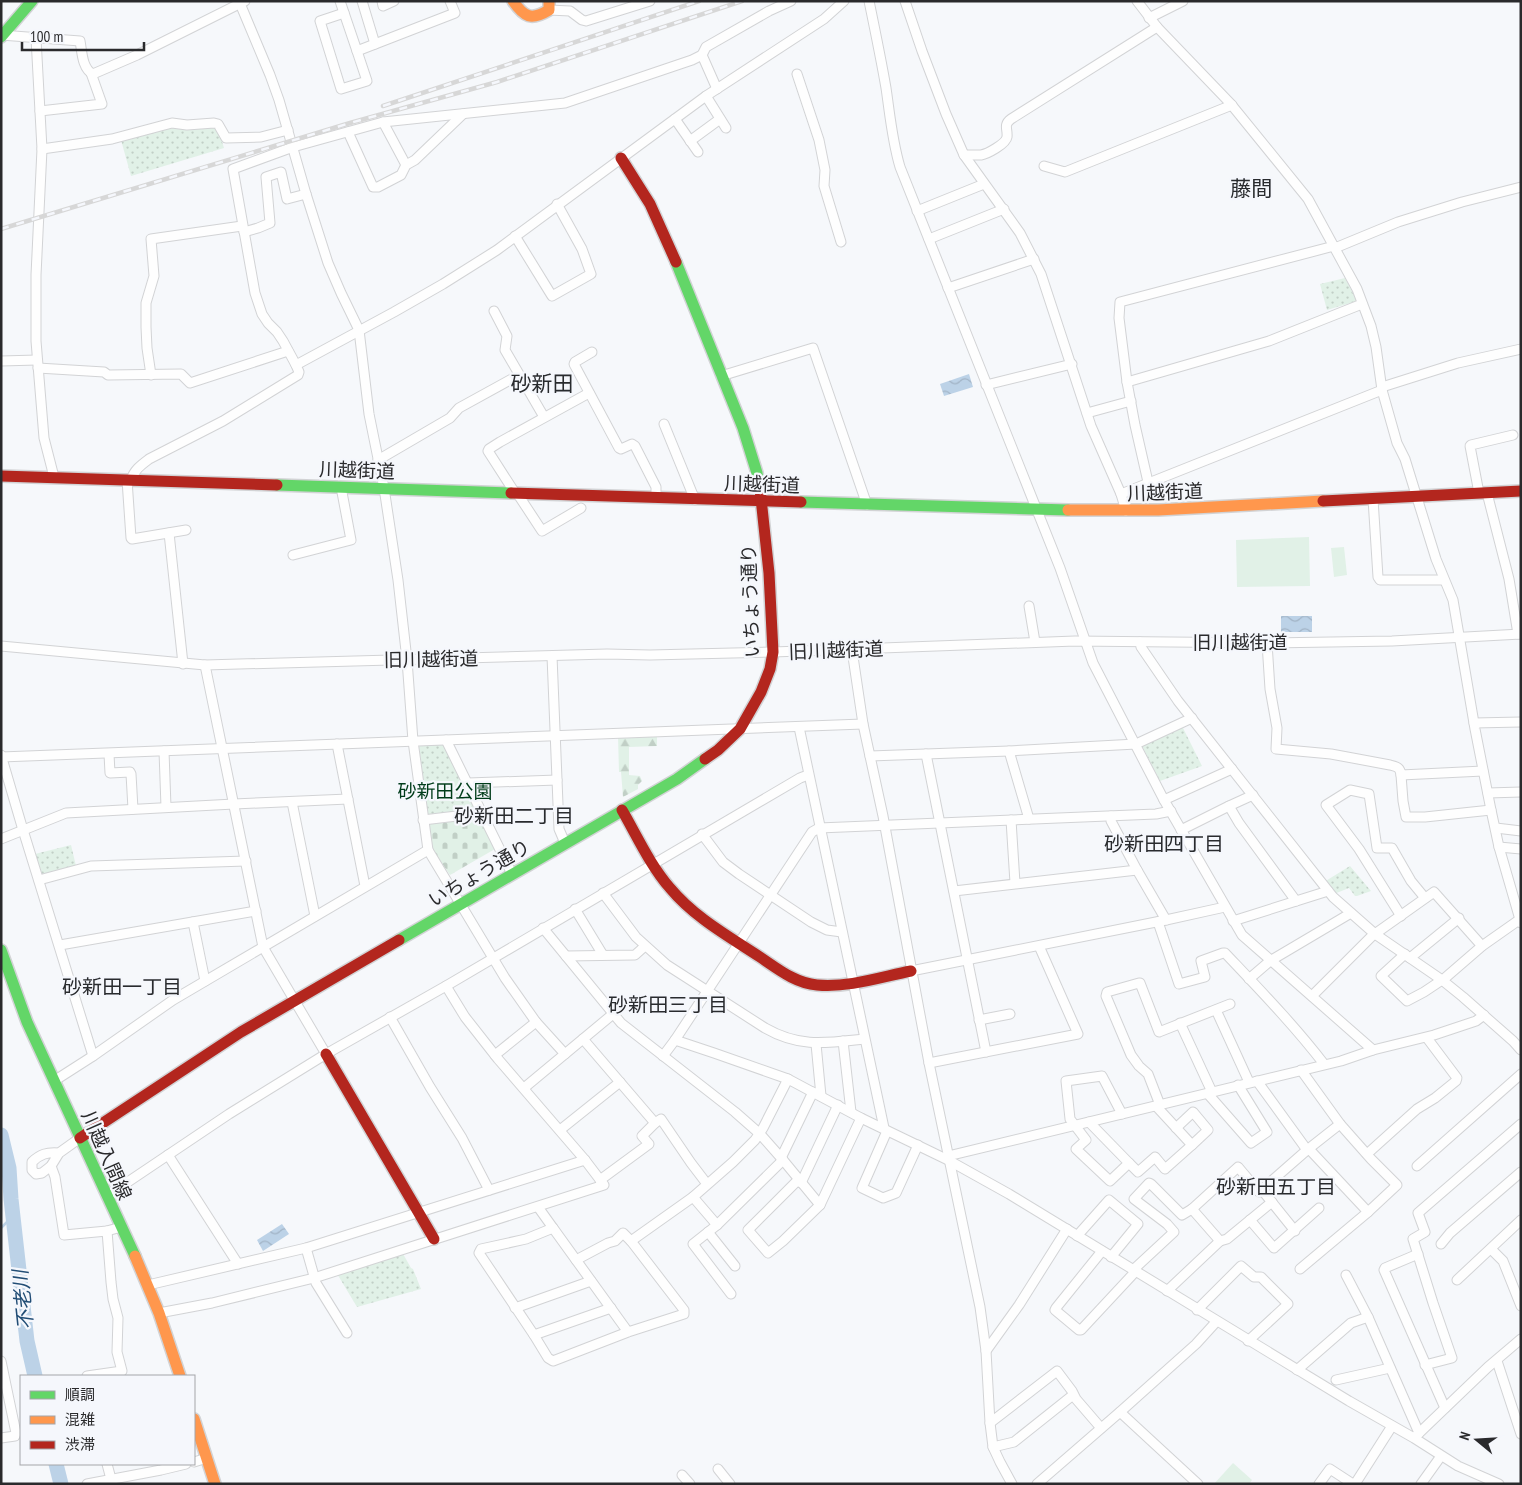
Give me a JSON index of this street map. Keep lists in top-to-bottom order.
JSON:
{
  "streets": {
    "main road": ["川越街道", "いちょう通り", "川越入間線"],
    "street": ["旧川越街道"]
  },
  "crossings": [
    ["川越街道", "いちょう通り"],
    ["いちょう通り", "旧川越街道"],
    ["いちょう通り", "川越入間線"]
  ],
  "districts": [
    "藤間",
    "砂新田",
    "砂新田二丁目",
    "砂新田四丁目",
    "砂新田一丁目",
    "砂新田三丁目",
    "砂新田五丁目"
  ],
  "water": ["不老川"],
  "parks": ["砂新田公園"],
  "legend": ["順調", "混雑", "渋滞"],
  "scale_bar": "100 m",
  "north": "left"
}
